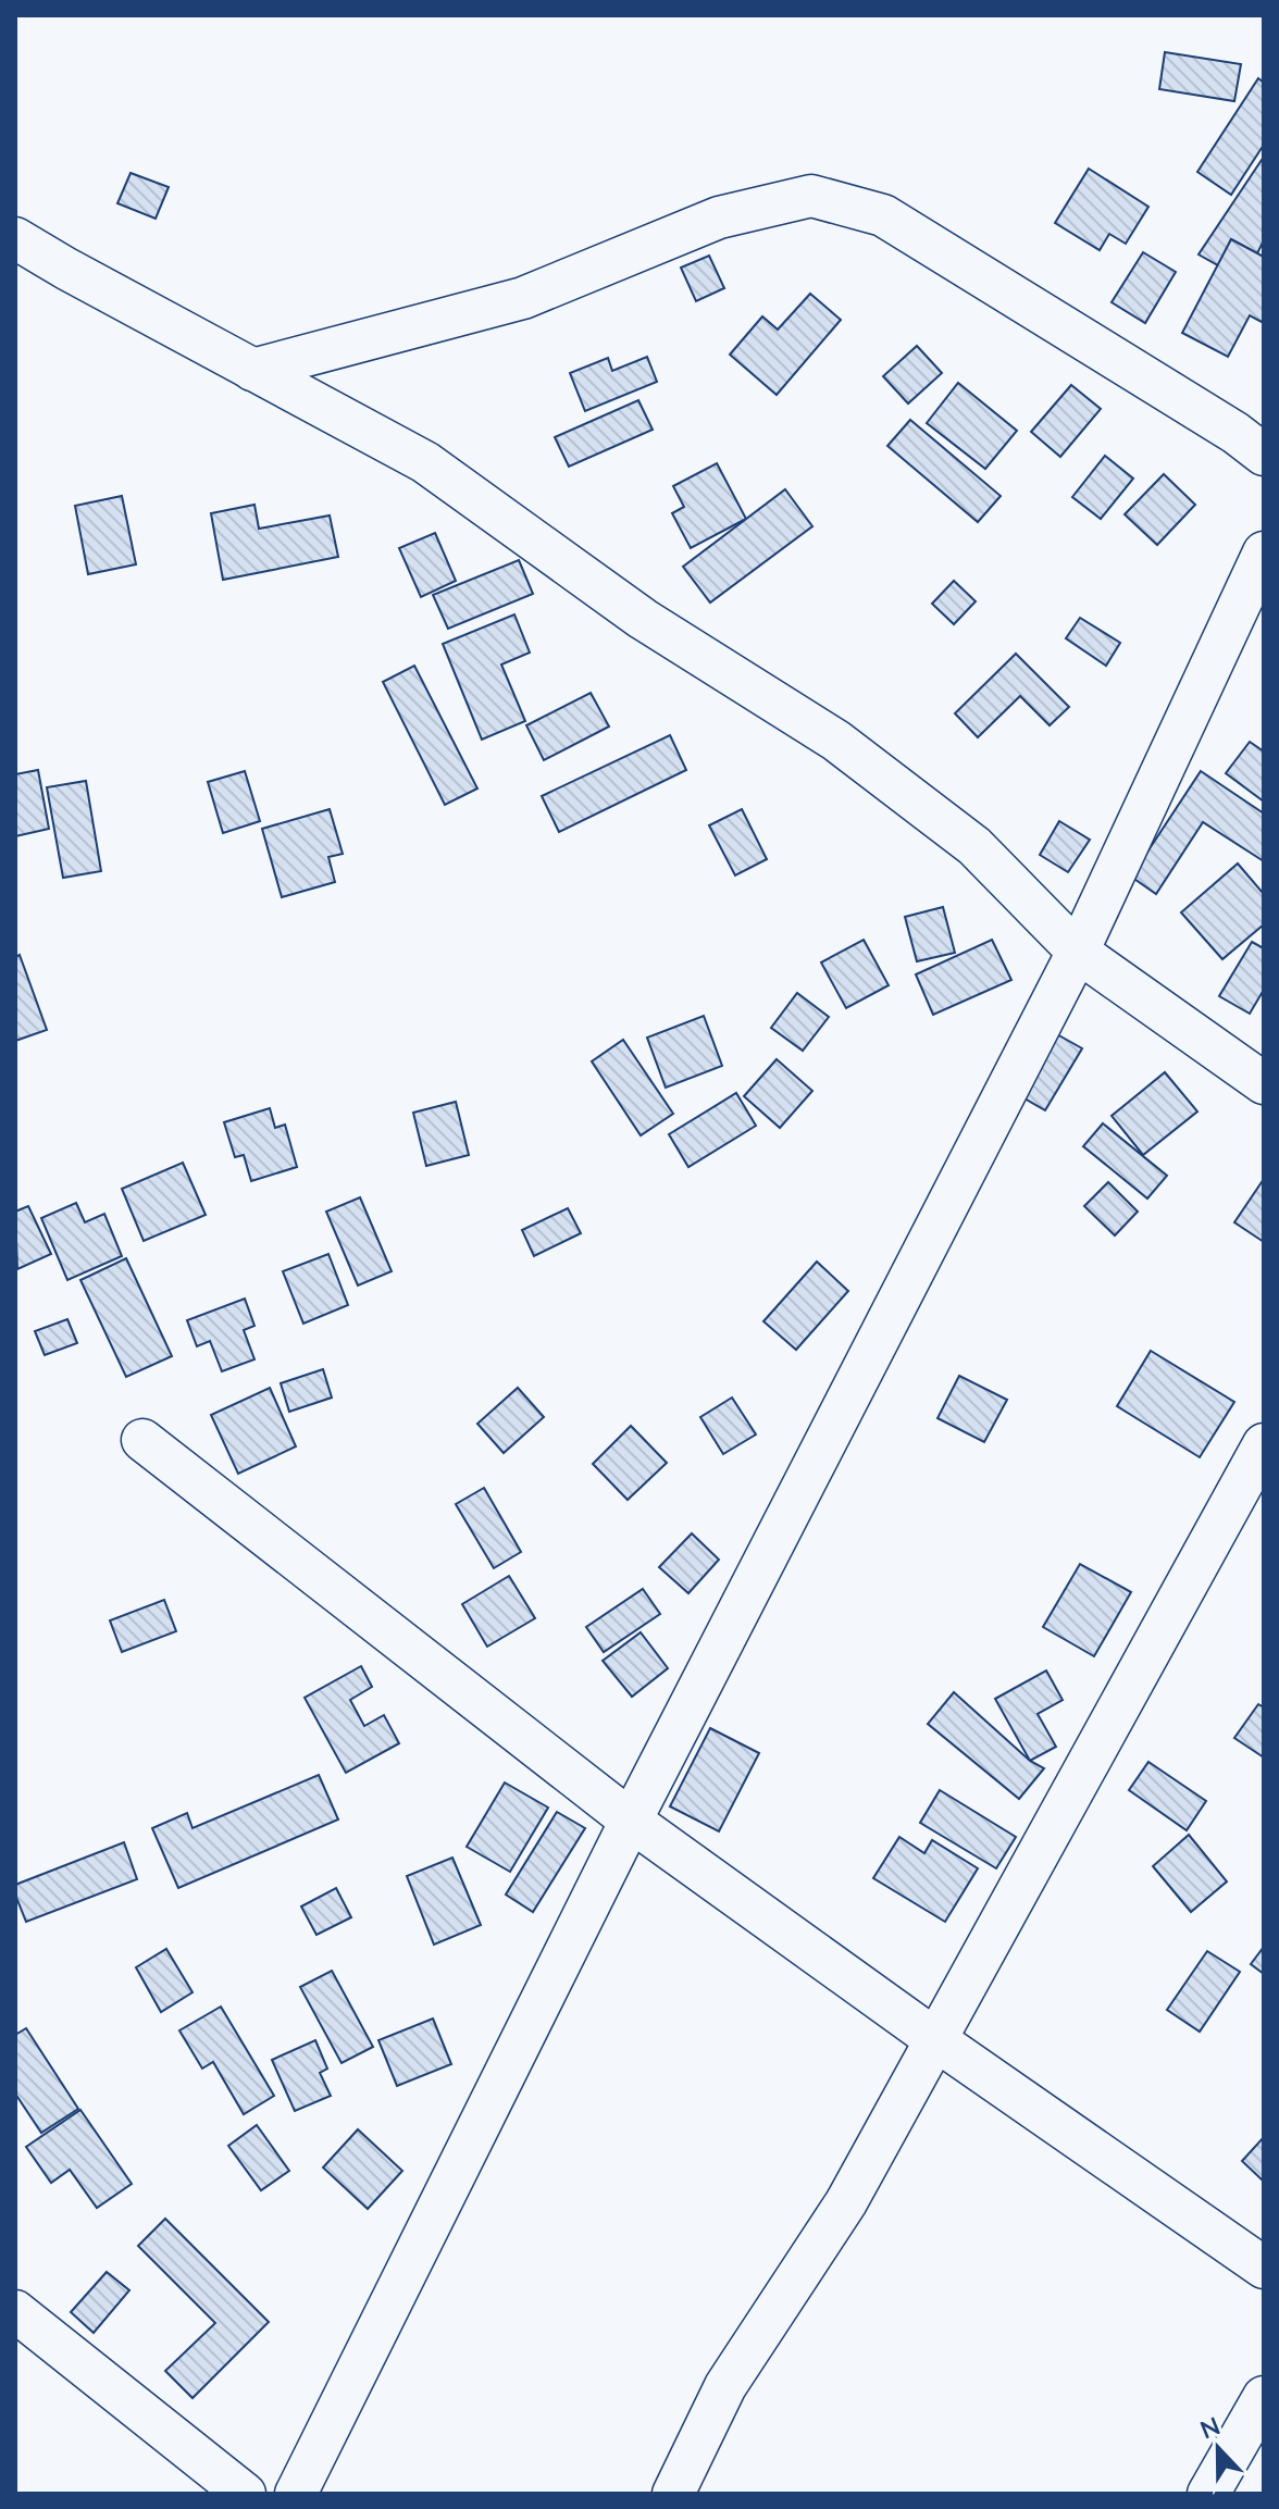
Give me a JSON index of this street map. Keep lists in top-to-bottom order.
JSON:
{
  "north": "top"
}
